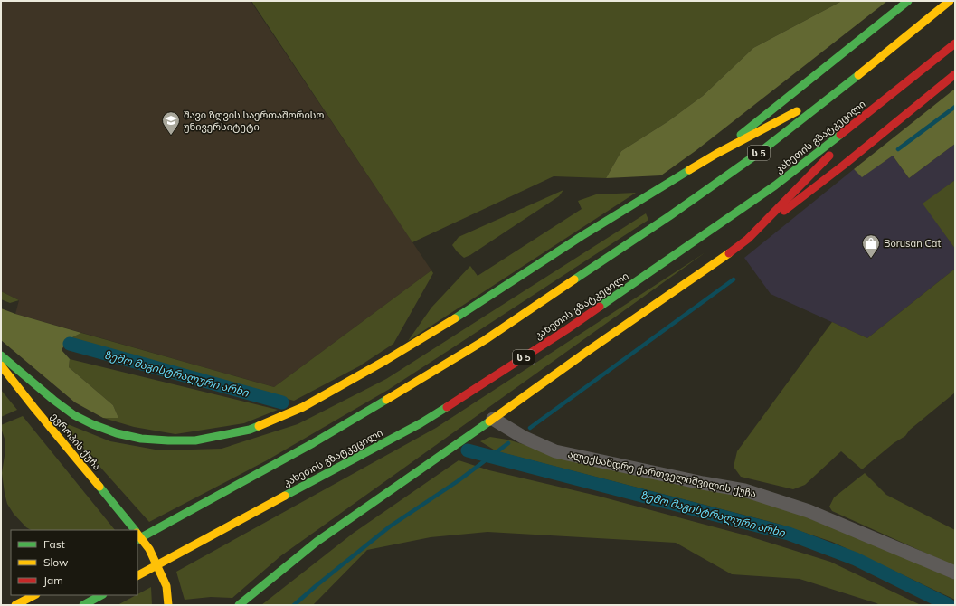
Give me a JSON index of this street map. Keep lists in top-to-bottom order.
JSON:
{
  "streets": {
    "main road": ["კახეთის გზატკეცილი", "ს 5", "ევროპის ქუჩა"],
    "street": ["ალექსანდრე ქართველიშვილის ქუჩა"]
  },
  "water": ["ზემო მაგისტრალური არხი"],
  "places": {
    "school or university": ["შავი ზღვის საერთაშორისო უნივერსიტეტი"],
    "shop": ["Borusan Cat"]
  },
  "legend": ["Fast", "Slow", "Jam"]
}
